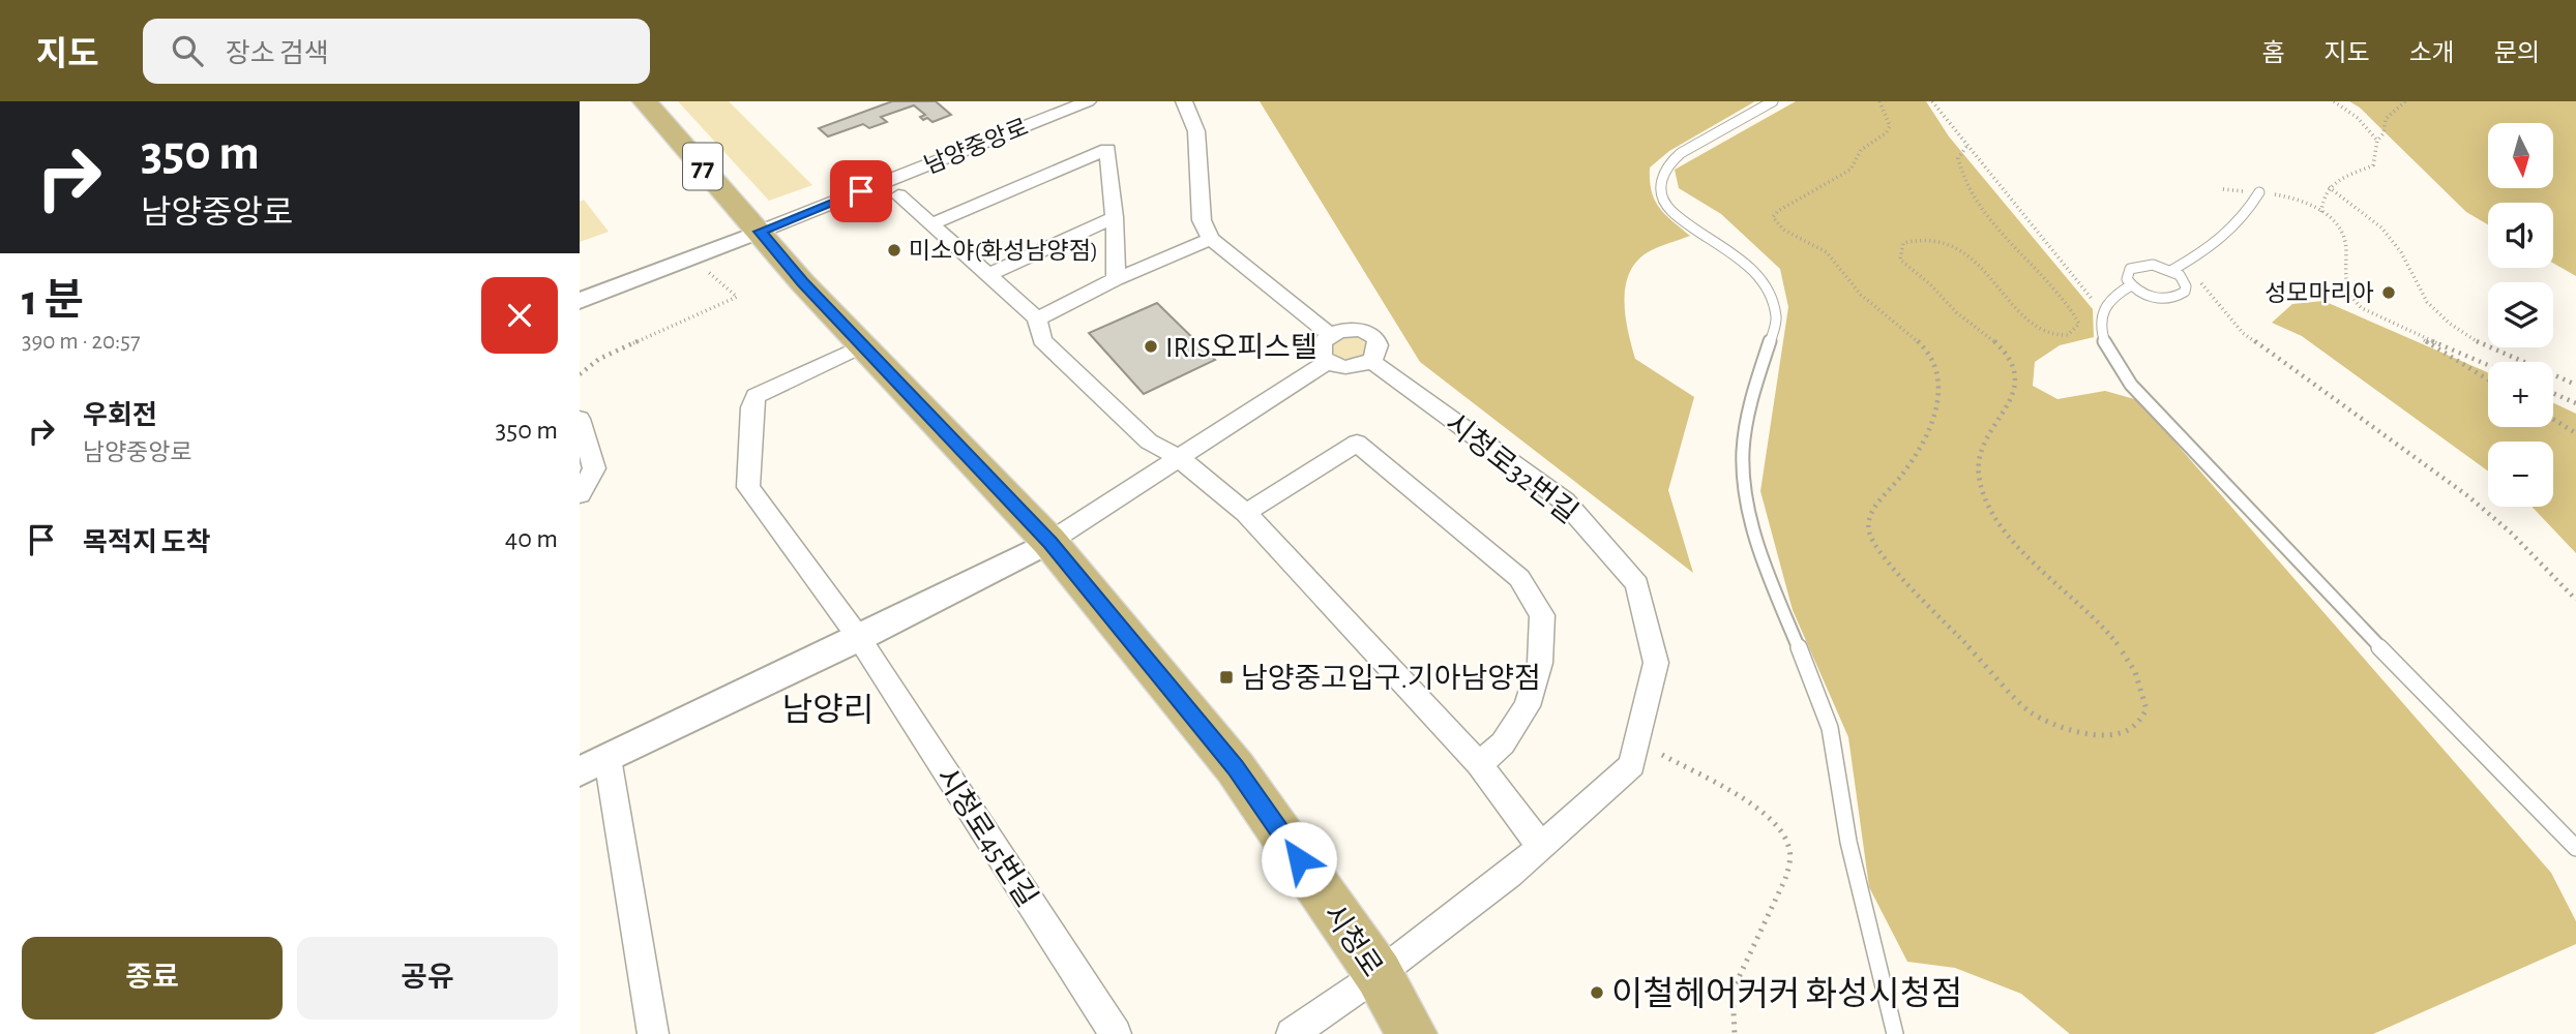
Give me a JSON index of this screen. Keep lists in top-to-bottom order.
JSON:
{
  "streets": {
    "main road": ["77", "시청로"],
    "street": ["남양중앙로", "시청로32번길", "시청로45번길"]
  },
  "crossings": [
    ["남양중앙로", "시청로"],
    ["시청로32번길", "시청로"],
    ["시청로45번길", "시청로"]
  ],
  "districts": ["남양리"],
  "places": {
    "other": [
      "미소야(화성남양점)",
      "성모마리아",
      "IRIS오피스텔",
      "이철헤어커커 화성시청점"
    ],
    "transit": ["남양중고입구.기아남양점"]
  },
  "north": "bottom",
  "page": {
    "header": "지도",
    "search": "장소 검색",
    "nav": [
      "홈",
      "지도",
      "소개",
      "문의"
    ],
    "turn": ["350 m", "남양중앙로"],
    "map_buttons": ["+", "−"],
    "heading": ["1 분", "390 m · 20:57"],
    "list": [
      {
        "name": "우회전",
        "note": "남양중앙로",
        "value": "350 m"
      },
      {
        "name": "목적지 도착",
        "value": "40 m"
      }
    ],
    "buttons": ["종료", "공유"]
  }
}
